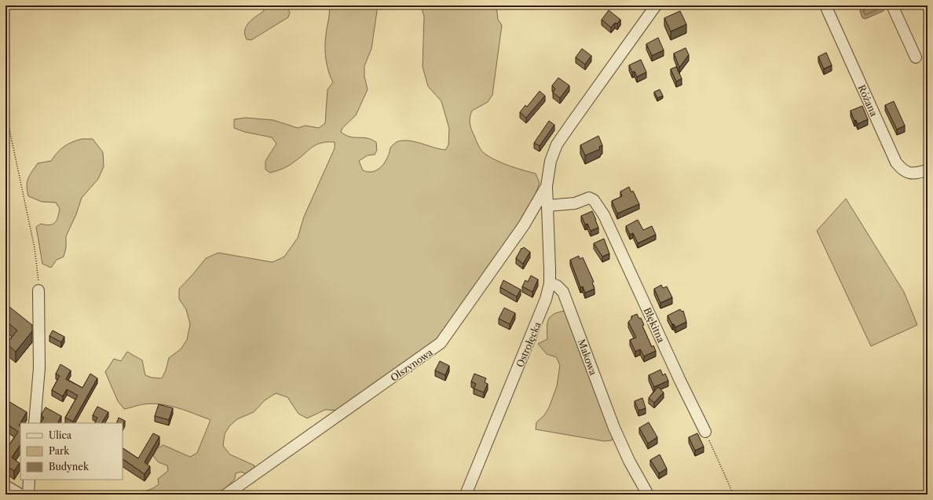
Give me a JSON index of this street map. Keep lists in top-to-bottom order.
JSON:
{
  "streets": {
    "street": [
      "Różana",
      "Błękitna",
      "Ostrołęcka",
      "Makowa",
      "Olszynowa"
    ]
  },
  "crossings": [
    ["Błękitna", "Ostrołęcka"],
    ["Ostrołęcka", "Makowa"],
    ["Ostrołęcka", "Olszynowa"]
  ],
  "legend": ["Ulica", "Park", "Budynek"]
}
